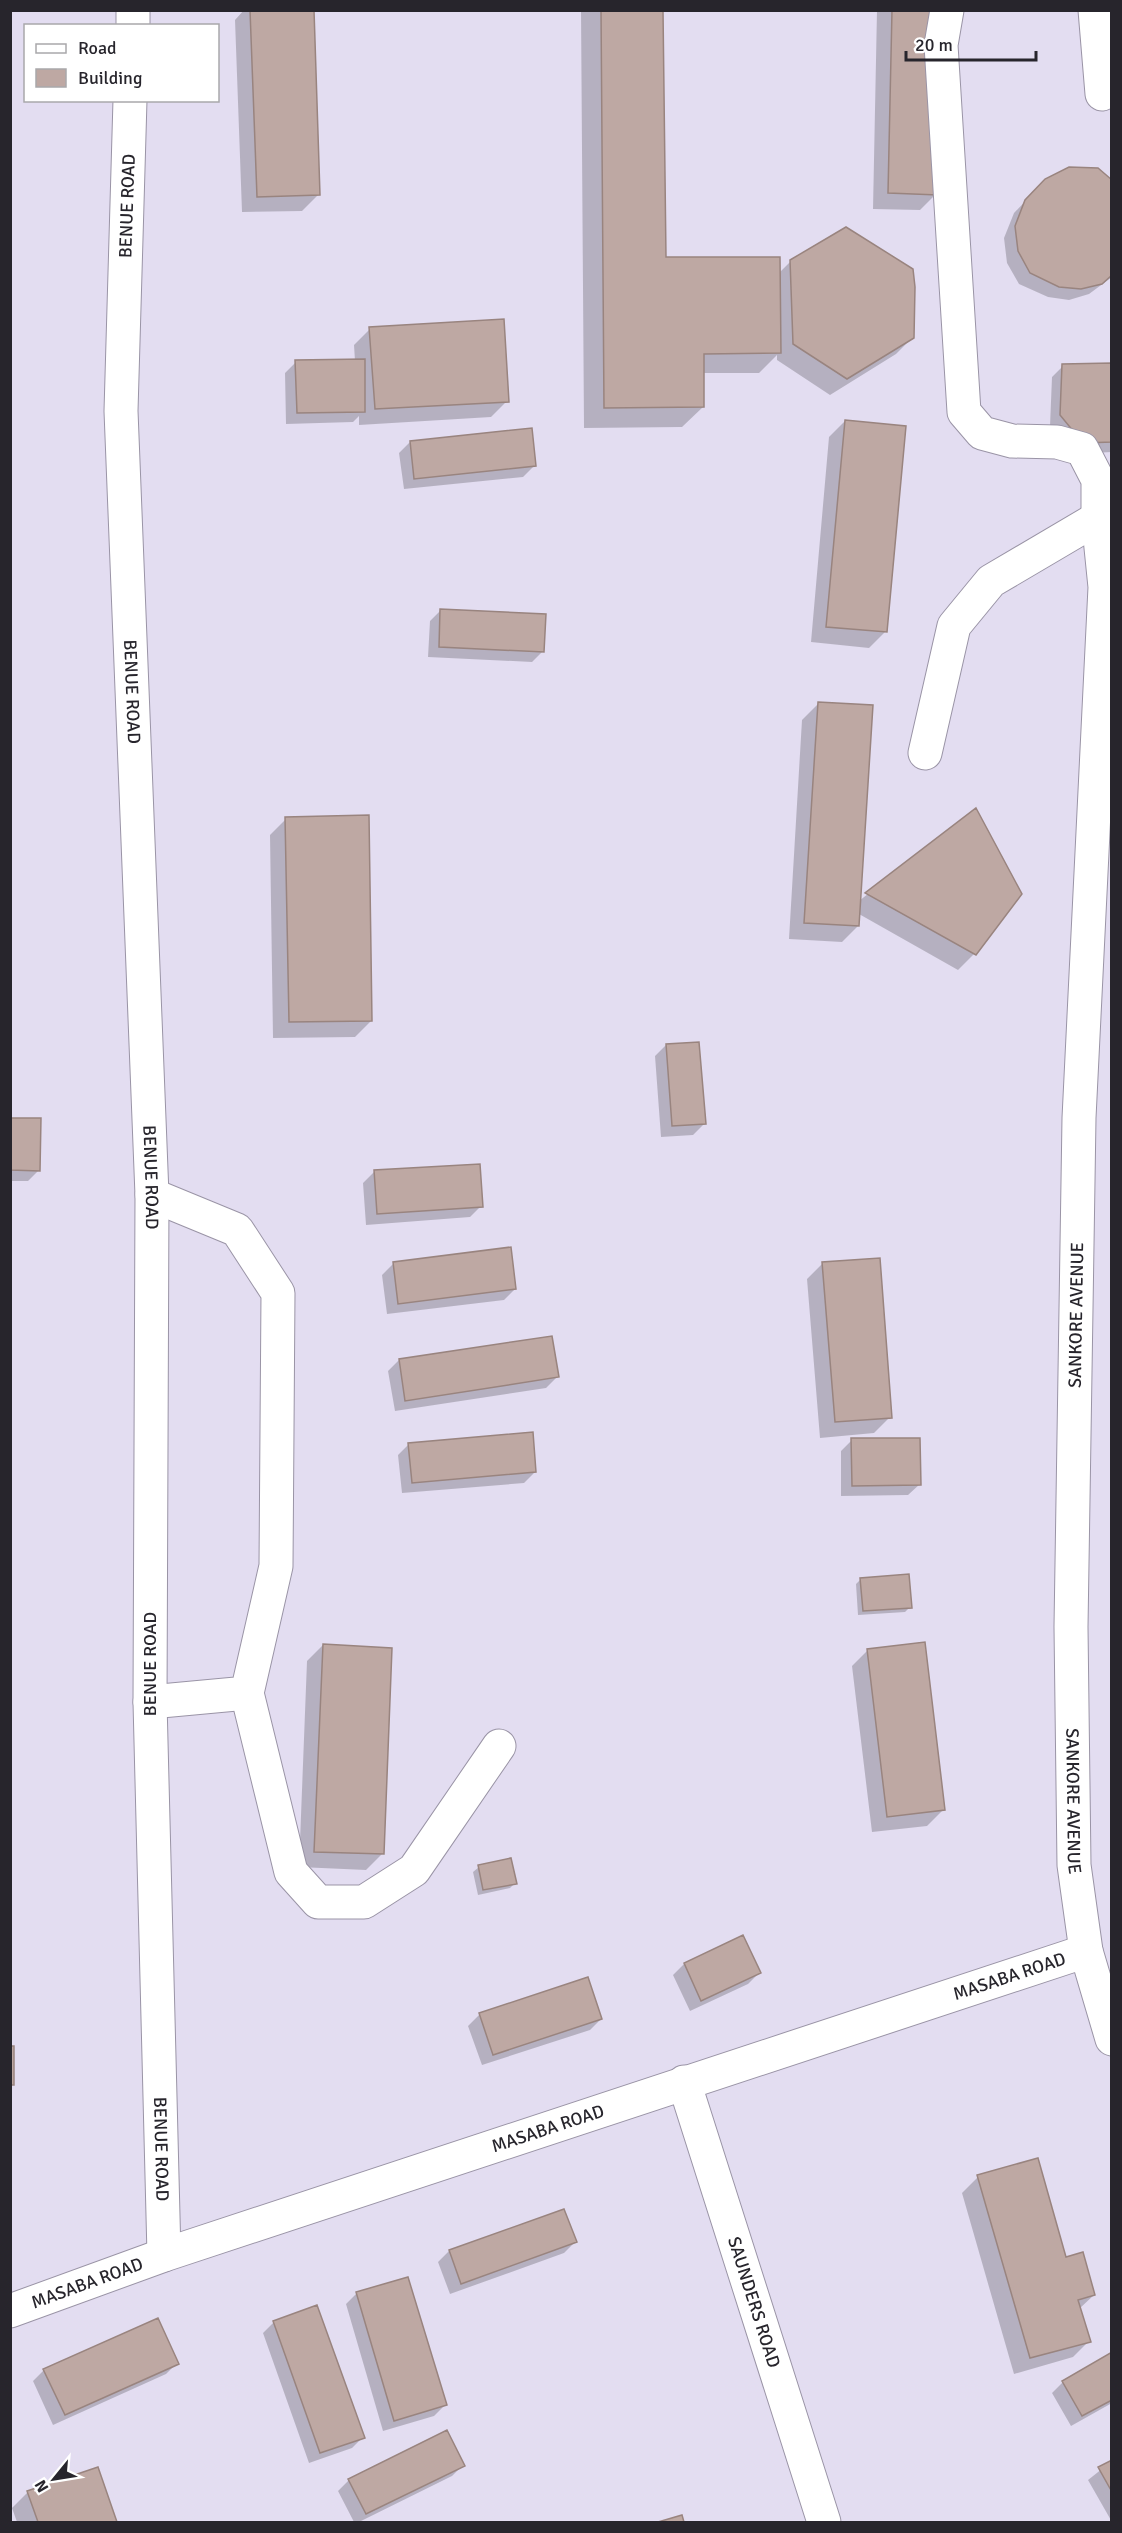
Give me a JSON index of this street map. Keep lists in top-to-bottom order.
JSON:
{
  "streets": {
    "street": [
      "BENUE ROAD",
      "SANKORE AVENUE",
      "MASABA ROAD",
      "SAUNDERS ROAD"
    ]
  },
  "crossings": [
    ["BENUE ROAD", "MASABA ROAD"],
    ["SANKORE AVENUE", "MASABA ROAD"],
    ["MASABA ROAD", "SAUNDERS ROAD"]
  ],
  "legend": ["Road", "Building"],
  "scale_bar": "20 m",
  "north": "bottom left"
}
